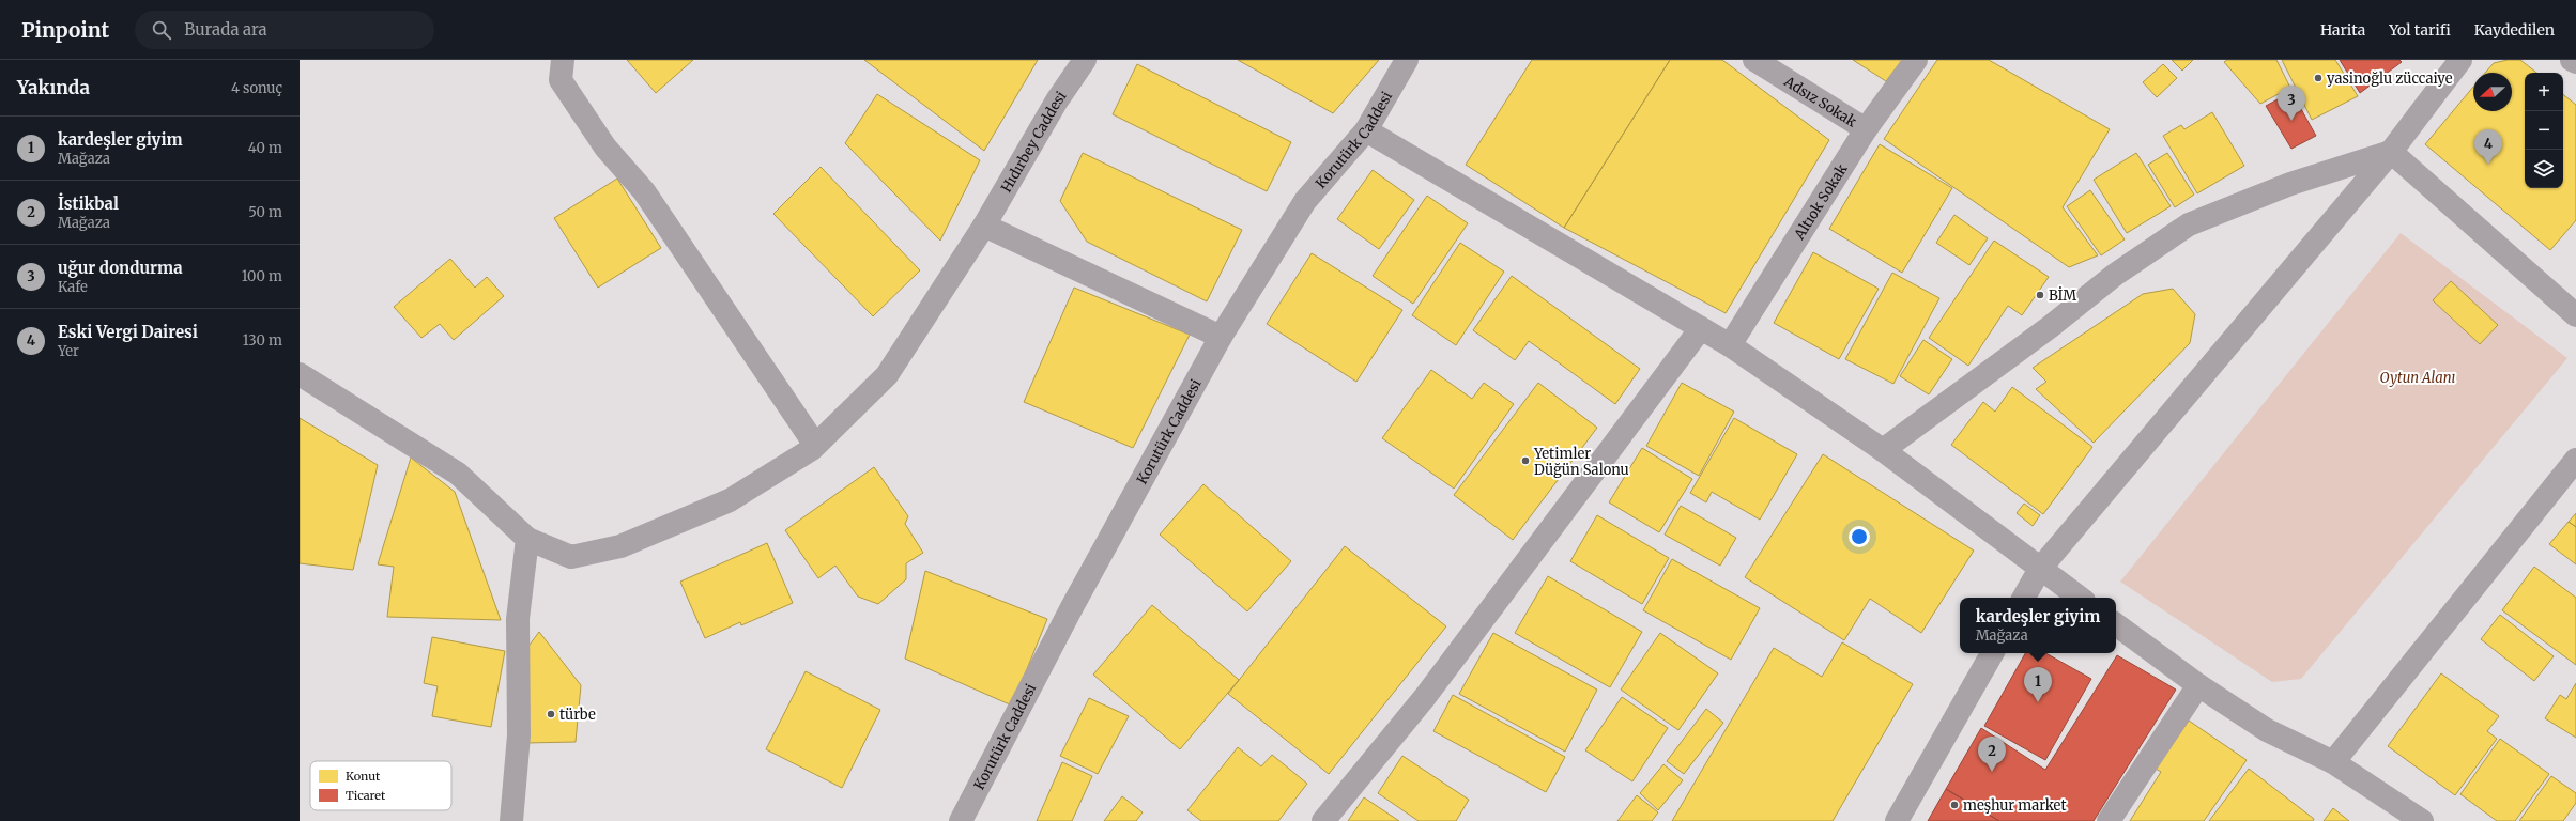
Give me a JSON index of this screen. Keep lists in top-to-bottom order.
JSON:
{
  "streets": {
    "street": [
      "Adsız Sokak",
      "Korutürk Caddesi",
      "Hıdırbey Caddesi",
      "Altıok Sokak"
    ]
  },
  "crossings": [
    ["Adsız Sokak", "Altıok Sokak"]
  ],
  "parks": ["Oytun Alanı"],
  "places": [
    "yasinoğlu züccaiye",
    "BİM",
    "Yetimler Düğün Salonu",
    "türbe",
    "meşhur market"
  ],
  "legend": ["Konut", "Ticaret"],
  "north": "left",
  "page": {
    "header": "Pinpoint",
    "search": "Burada ara",
    "nav": ["Harita", "Yol tarifi", "Kaydedilen"],
    "heading": ["Yakında", "4 sonuç"],
    "map_buttons": ["+", "−"],
    "pins": [
      "3",
      "4",
      "1",
      "2"
    ],
    "list": [
      {
        "mark": "1",
        "name": "kardeşler giyim",
        "note": "Mağaza",
        "value": "40 m"
      },
      {
        "mark": "2",
        "name": "İstikbal",
        "note": "Mağaza",
        "value": "50 m"
      },
      {
        "mark": "3",
        "name": "uğur dondurma",
        "note": "Kafe",
        "value": "100 m"
      },
      {
        "mark": "4",
        "name": "Eski Vergi Dairesi",
        "note": "Yer",
        "value": "130 m"
      }
    ],
    "popup": ["kardeşler giyim", "Mağaza"]
  }
}
